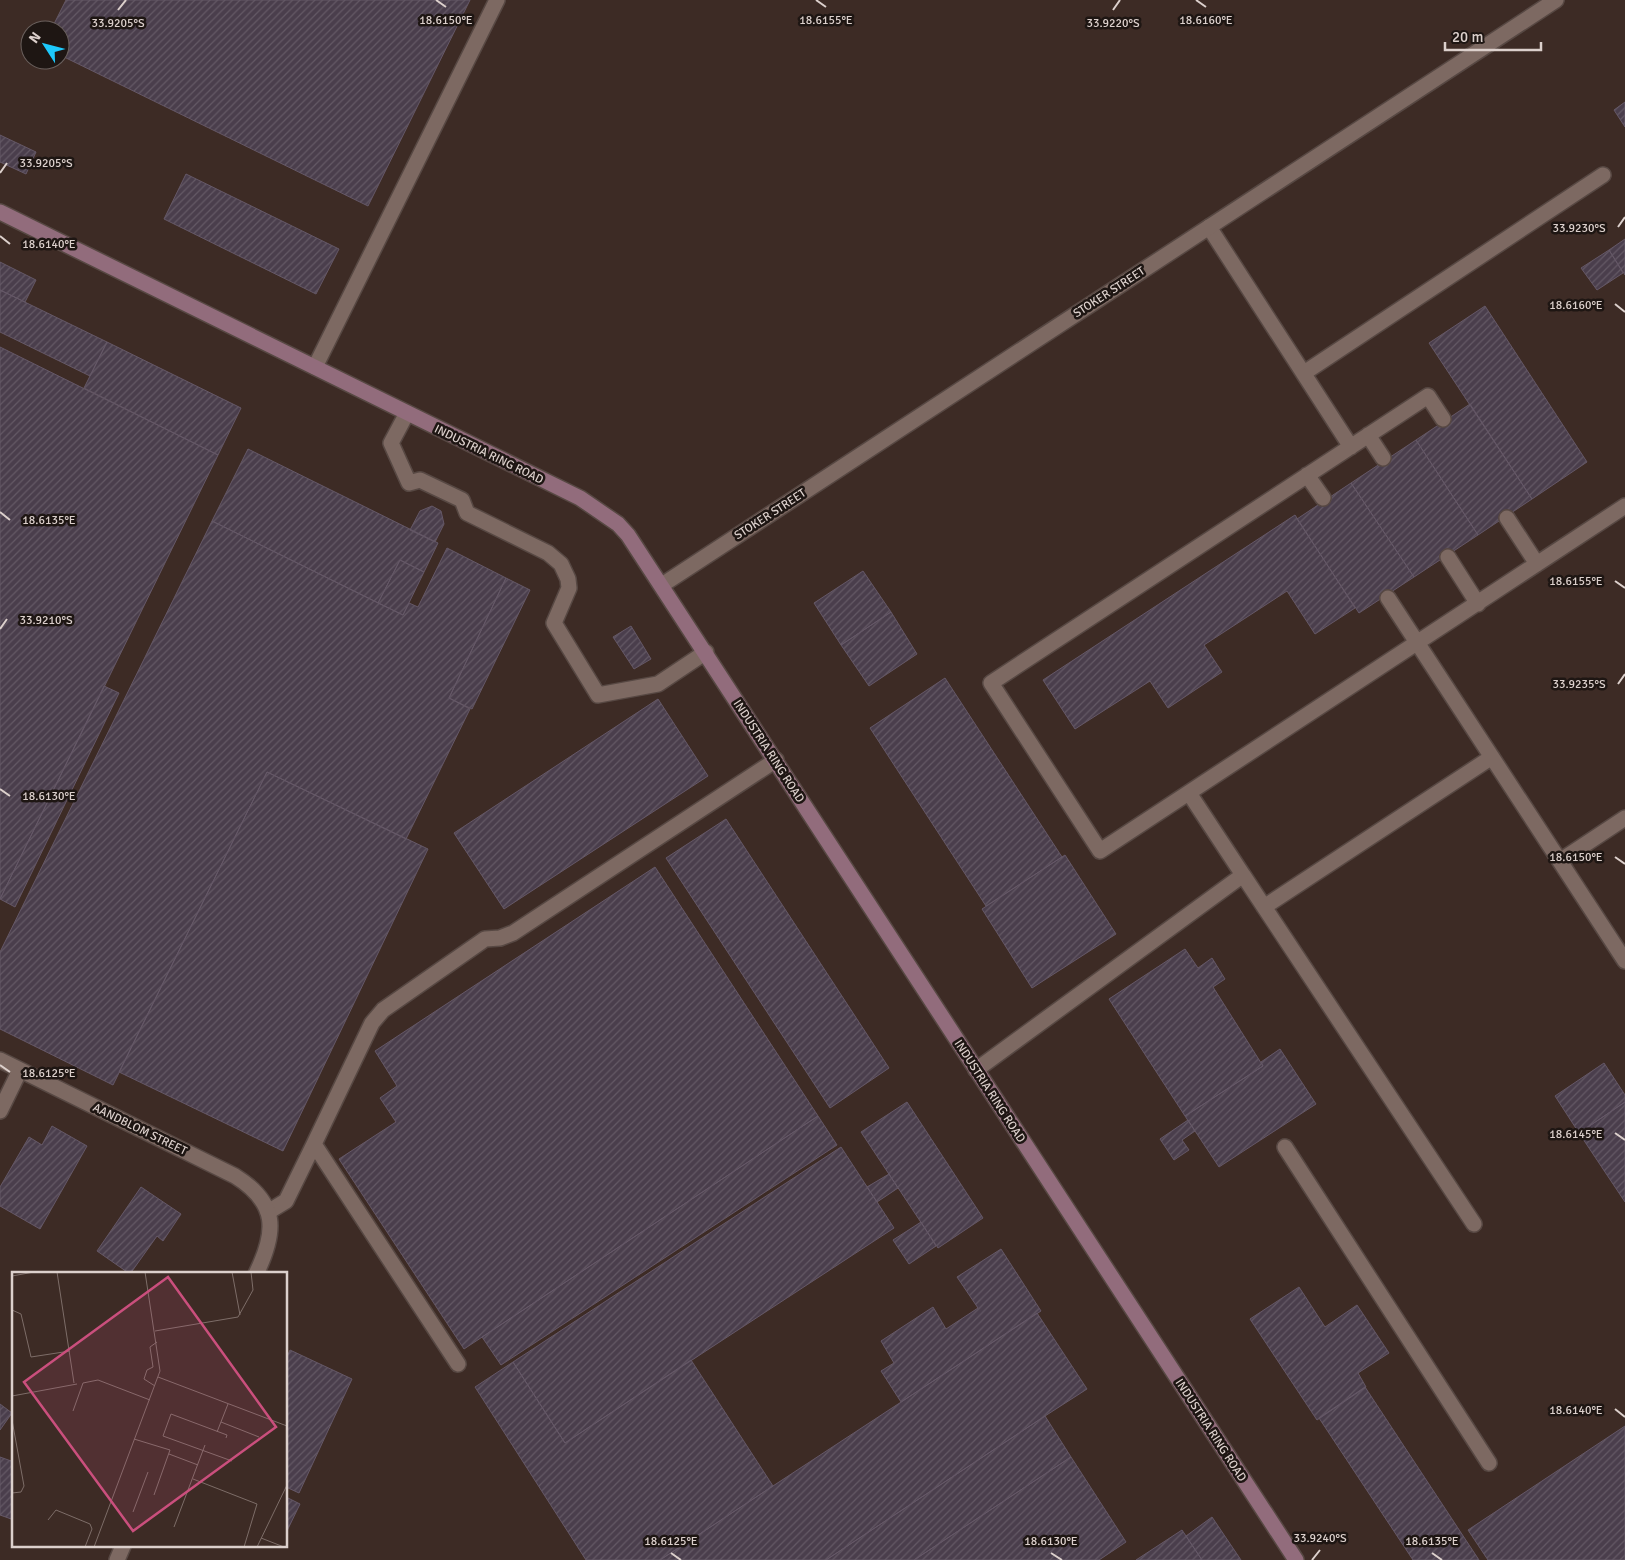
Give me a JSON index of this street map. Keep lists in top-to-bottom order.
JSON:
{
  "streets": {
    "street": ["STOKER STREET", "INDUSTRIA RING ROAD", "AANDBLOM STREET"]
  },
  "crossings": [
    ["STOKER STREET", "INDUSTRIA RING ROAD"]
  ],
  "scale_bar": "20 m",
  "north": "top left",
  "coordinates": [
    "18.6160°E",
    "18.6150°E",
    "18.6155°E",
    "33.9205°S",
    "33.9220°S",
    "33.9230°S",
    "18.6140°E",
    "18.6135°E",
    "33.9210°S",
    "33.9235°S",
    "18.6130°E",
    "18.6125°E",
    "18.6145°E",
    "33.9240°S"
  ]
}
